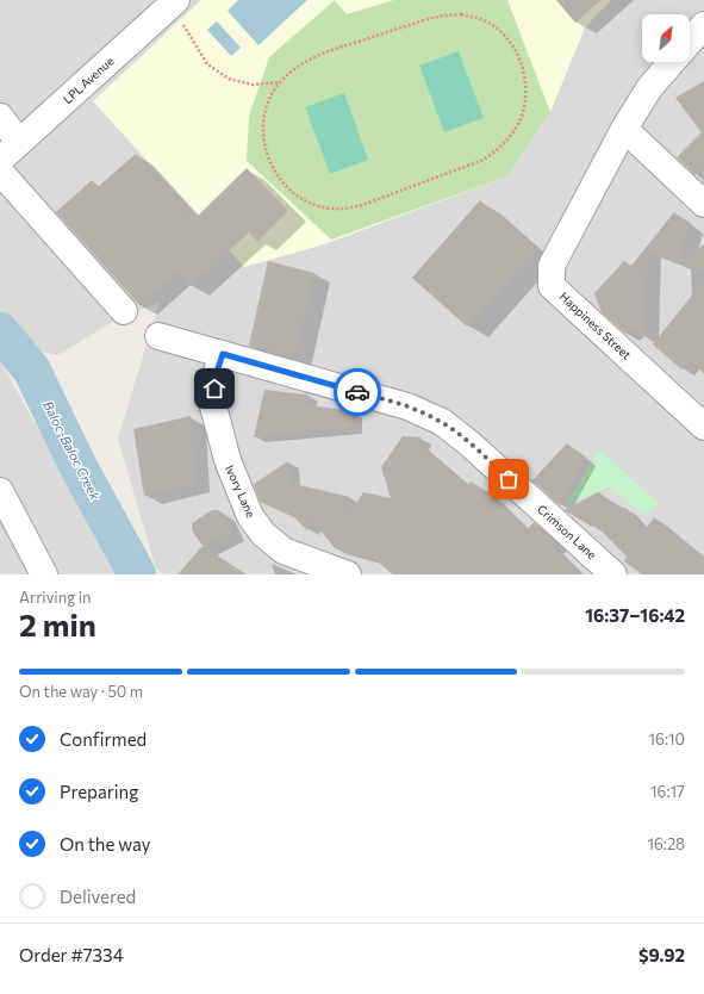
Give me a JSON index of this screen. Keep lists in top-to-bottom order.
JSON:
{
  "streets": {
    "street": [
      "LPL Avenue",
      "Happiness Street",
      "Ivory Lane",
      "Crimson Lane"
    ]
  },
  "crossings": [
    ["Ivory Lane", "Crimson Lane"]
  ],
  "water": ["Baloc-Baloc Creek"],
  "north": "top right",
  "page": {
    "heading": ["2 min", "Arriving in", "16:37–16:42"],
    "panel": ["Order #7334", "$9.92"],
    "bar": "On the way · 50 m",
    "list": [
      ["Confirmed", "16:10"],
      ["Preparing", "16:17"],
      ["On the way", "16:28"],
      "Delivered"
    ]
  }
}
